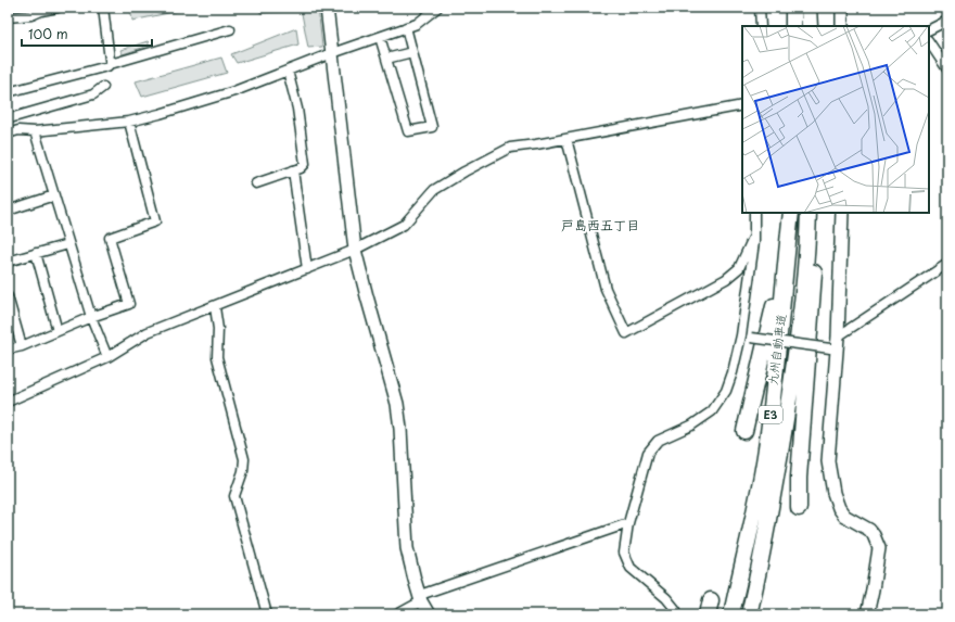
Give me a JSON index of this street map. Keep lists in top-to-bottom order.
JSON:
{
  "streets": {
    "highway": ["九州自動車道", "E3"]
  },
  "districts": ["戸島西五丁目"],
  "scale_bar": "100 m"
}
